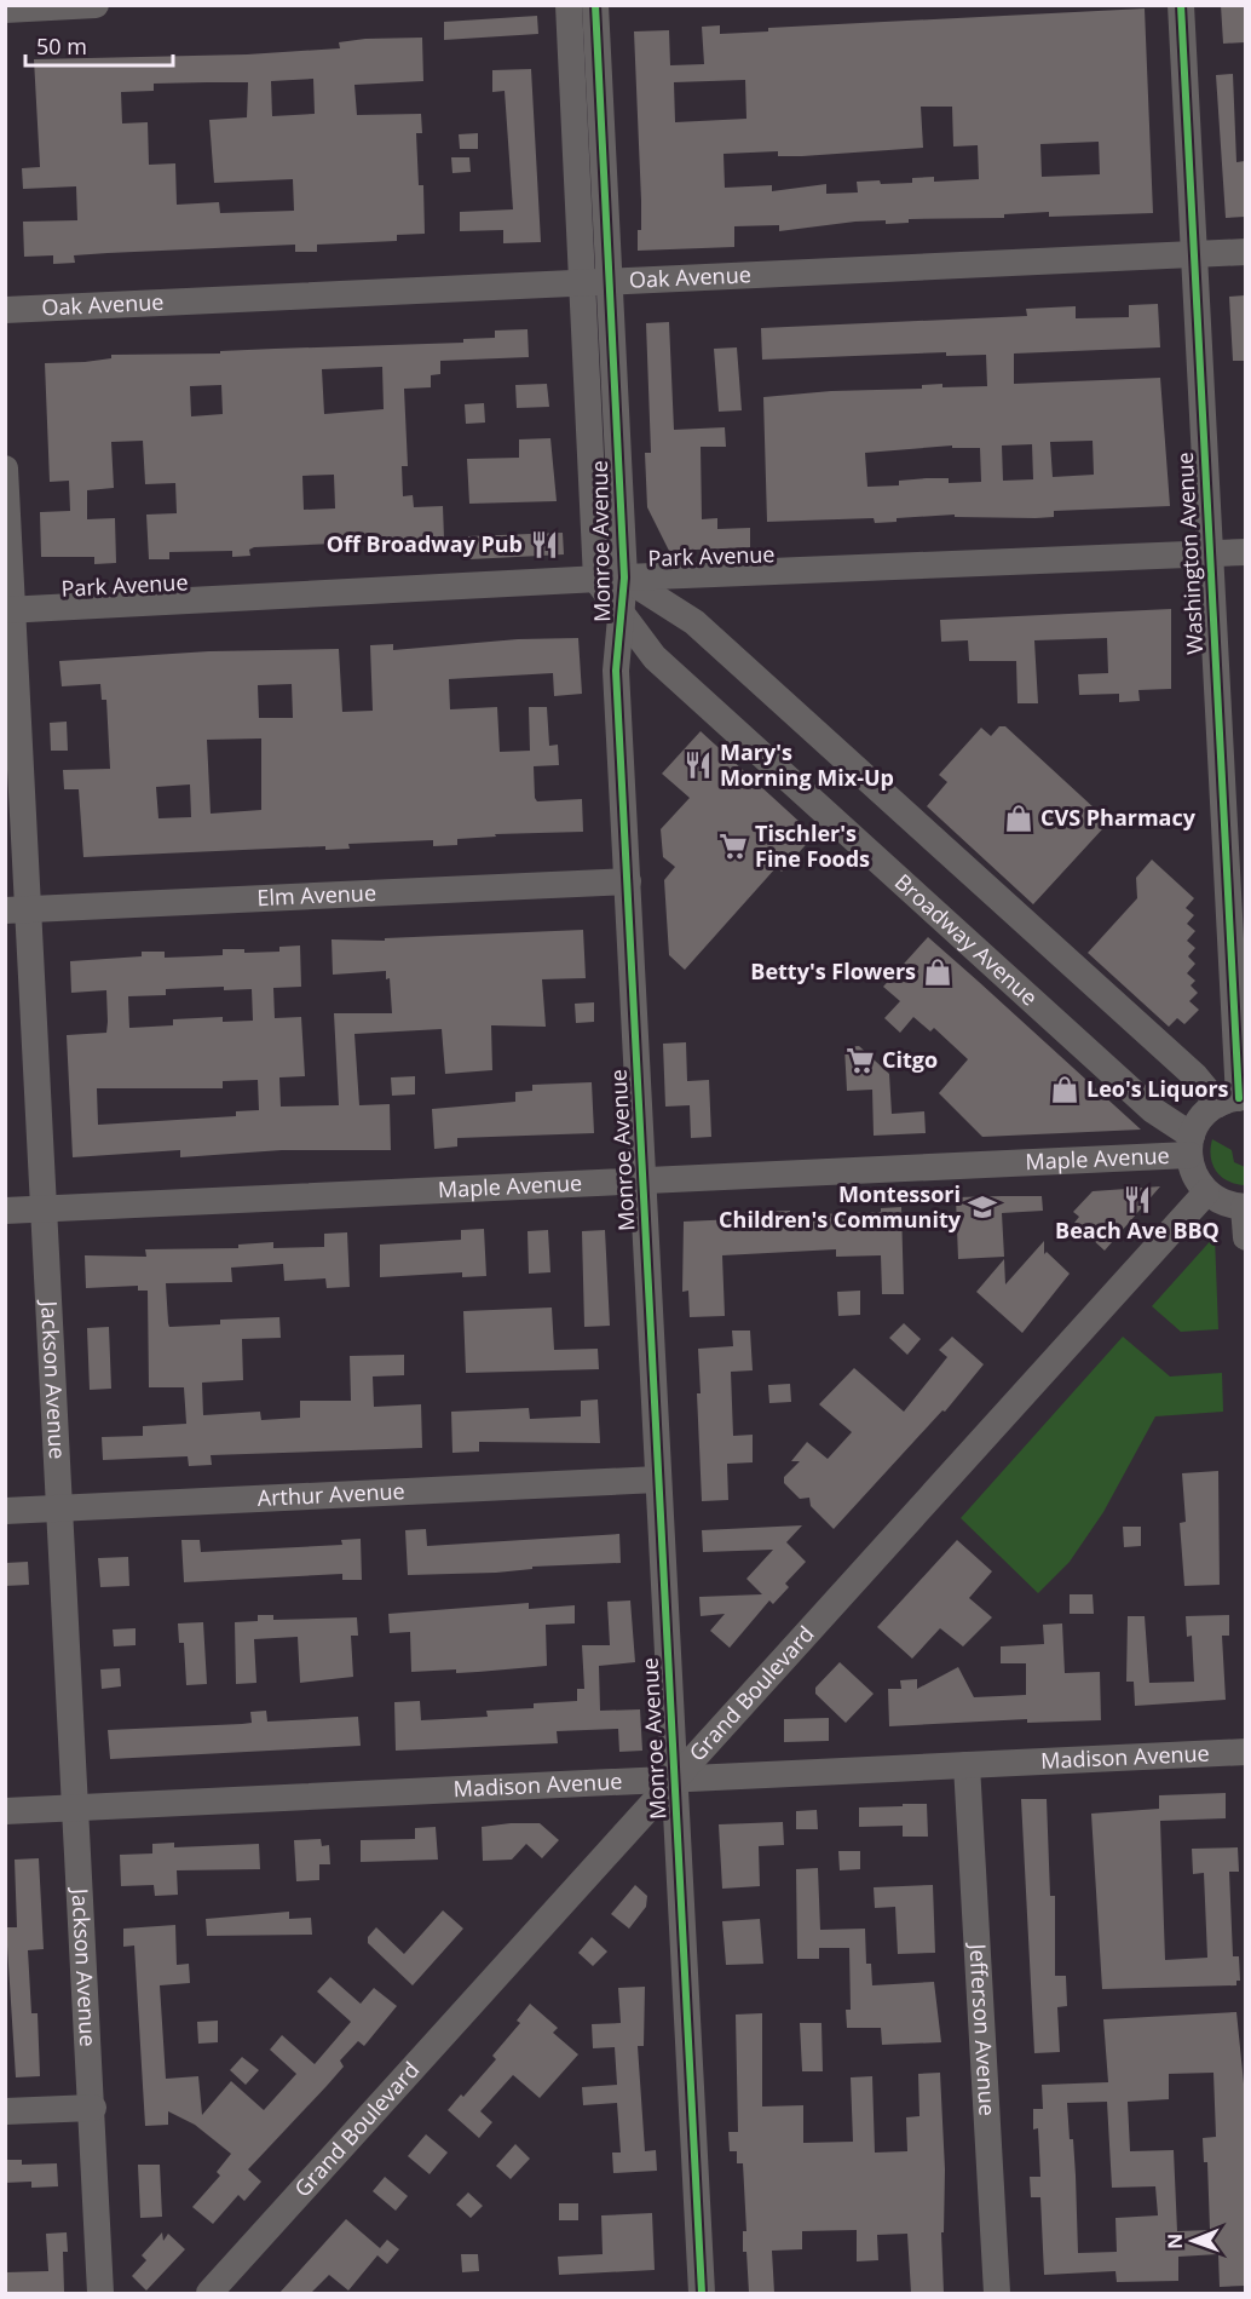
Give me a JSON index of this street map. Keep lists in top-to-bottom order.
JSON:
{
  "streets": {
    "street": [
      "Oak Avenue",
      "Monroe Avenue",
      "Washington Avenue",
      "Park Avenue",
      "Elm Avenue",
      "Broadway Avenue",
      "Maple Avenue",
      "Jackson Avenue",
      "Arthur Avenue",
      "Grand Boulevard",
      "Madison Avenue",
      "Jefferson Avenue"
    ]
  },
  "crossings": [
    ["Oak Avenue", "Monroe Avenue"],
    ["Oak Avenue", "Washington Avenue"],
    ["Monroe Avenue", "Park Avenue"],
    ["Monroe Avenue", "Elm Avenue"],
    ["Monroe Avenue", "Broadway Avenue"],
    ["Monroe Avenue", "Maple Avenue"],
    ["Monroe Avenue", "Arthur Avenue"],
    ["Monroe Avenue", "Grand Boulevard"],
    ["Monroe Avenue", "Madison Avenue"],
    ["Washington Avenue", "Park Avenue"],
    ["Park Avenue", "Broadway Avenue"],
    ["Park Avenue", "Jackson Avenue"],
    ["Elm Avenue", "Jackson Avenue"],
    ["Broadway Avenue", "Maple Avenue"],
    ["Maple Avenue", "Jackson Avenue"],
    ["Jackson Avenue", "Arthur Avenue"],
    ["Jackson Avenue", "Madison Avenue"],
    ["Grand Boulevard", "Madison Avenue"],
    ["Madison Avenue", "Jefferson Avenue"]
  ],
  "places": {
    "restaurant": ["Off Broadway Pub", "Mary's Morning Mix-Up", "Beach Ave BBQ"],
    "shop": ["CVS Pharmacy", "Betty's Flowers", "Leo's Liquors"],
    "supermarket": ["Tischler's Fine Foods", "Citgo"],
    "school or university": ["Montessori Children's Community"]
  },
  "scale_bar": "50 m",
  "north": "left"
}
